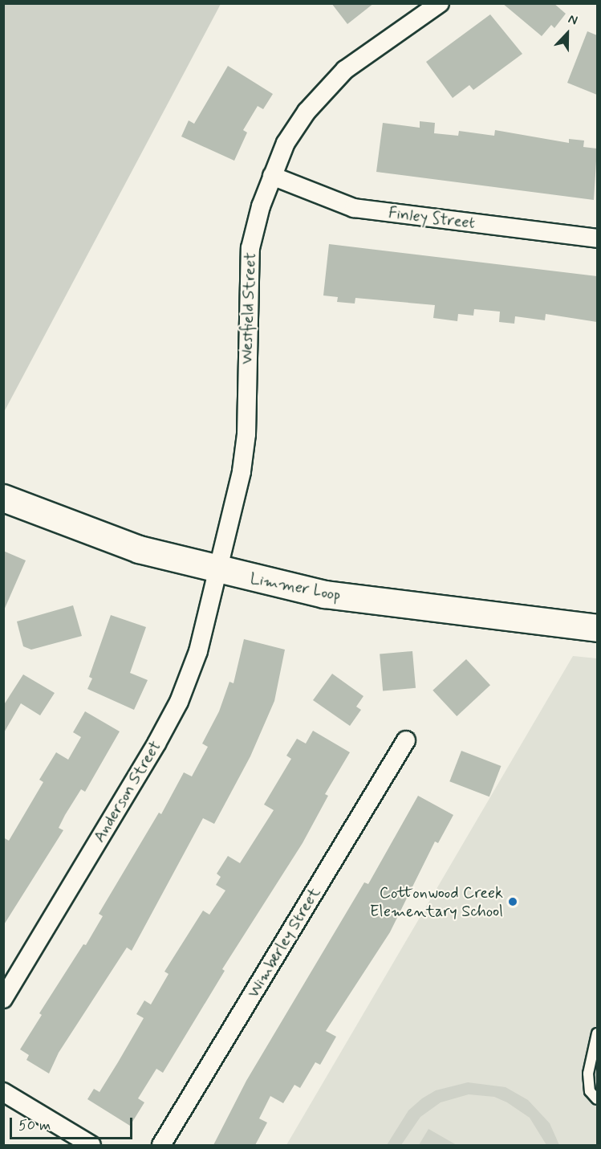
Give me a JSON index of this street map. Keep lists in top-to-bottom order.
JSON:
{
  "streets": {
    "street": [
      "Finley Street",
      "Westfield Street",
      "Limmer Loop",
      "Anderson Street",
      "Wimberley Street"
    ]
  },
  "crossings": [
    ["Finley Street", "Westfield Street"],
    ["Westfield Street", "Limmer Loop"],
    ["Westfield Street", "Anderson Street"],
    ["Limmer Loop", "Anderson Street"]
  ],
  "places": ["Cottonwood Creek Elementary School"],
  "scale_bar": "50 m",
  "north": "top"
}
